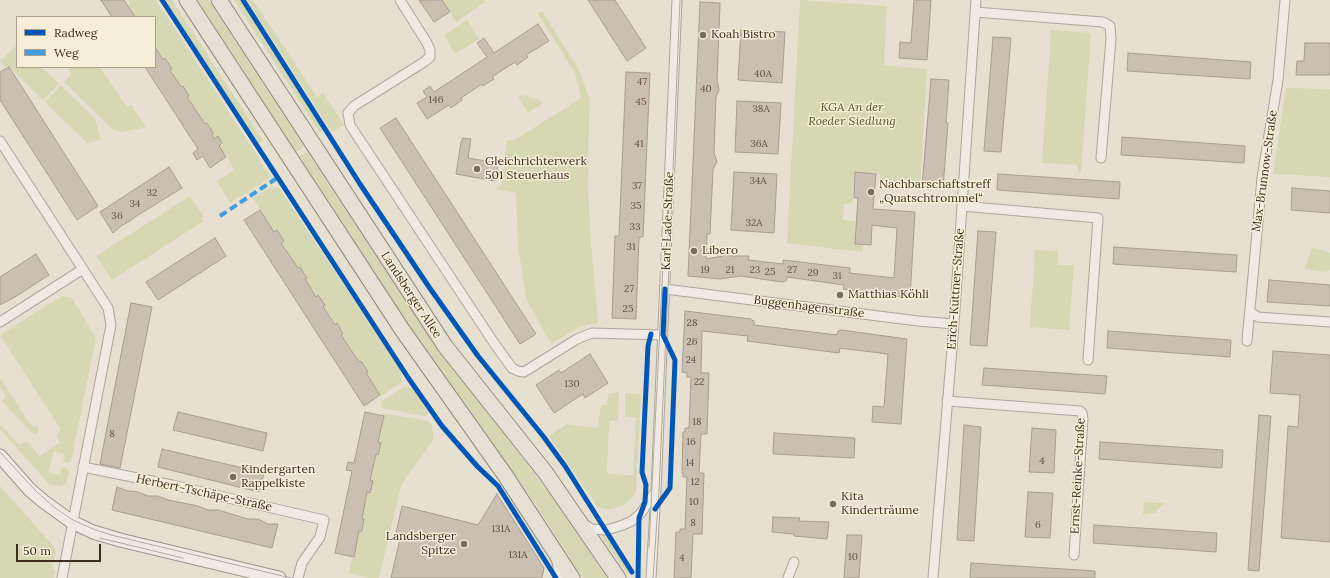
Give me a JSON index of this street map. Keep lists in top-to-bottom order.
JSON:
{
  "streets": {
    "main road": ["Landsberger Allee"],
    "street": [
      "Max-Brunnow-Straße",
      "Karl-Lade-Straße",
      "Erich-Kuttner-Straße",
      "Buggenhagenstraße",
      "Ernst-Reinke-Straße",
      "Herbert-Tschäpe-Straße"
    ]
  },
  "crossings": [
    ["Karl-Lade-Straße", "Buggenhagenstraße"],
    ["Erich-Kuttner-Straße", "Buggenhagenstraße"],
    ["Erich-Kuttner-Straße", "Ernst-Reinke-Straße"]
  ],
  "parks": ["KGA An der Roeder Siedlung"],
  "places": [
    "Koah Bistro",
    "Gleichrichterwerk 501 Steuerhaus",
    "Nachbarschaftstreff „Quatschtrommel“",
    "Libero",
    "Matthias Köhli",
    "Kindergarten Rappelkiste",
    "Kita Kinderträume",
    "Landsberger Spitze"
  ],
  "house_numbers": [
    "40A",
    "47",
    "40",
    "146",
    "45",
    "38A",
    "41",
    "36A",
    "34A",
    "37",
    "32",
    "34",
    "35",
    "36",
    "32A",
    "33",
    "31",
    "19",
    "21",
    "23",
    "27",
    "25",
    "29",
    "31",
    "27",
    "25",
    "28",
    "26",
    "24",
    "22",
    "130",
    "18",
    "8",
    "16",
    "4",
    "14",
    "12",
    "10",
    "8",
    "6",
    "131A",
    "131A",
    "10",
    "4"
  ],
  "legend": ["Radweg", "Weg"],
  "scale_bar": "50 m"
}
